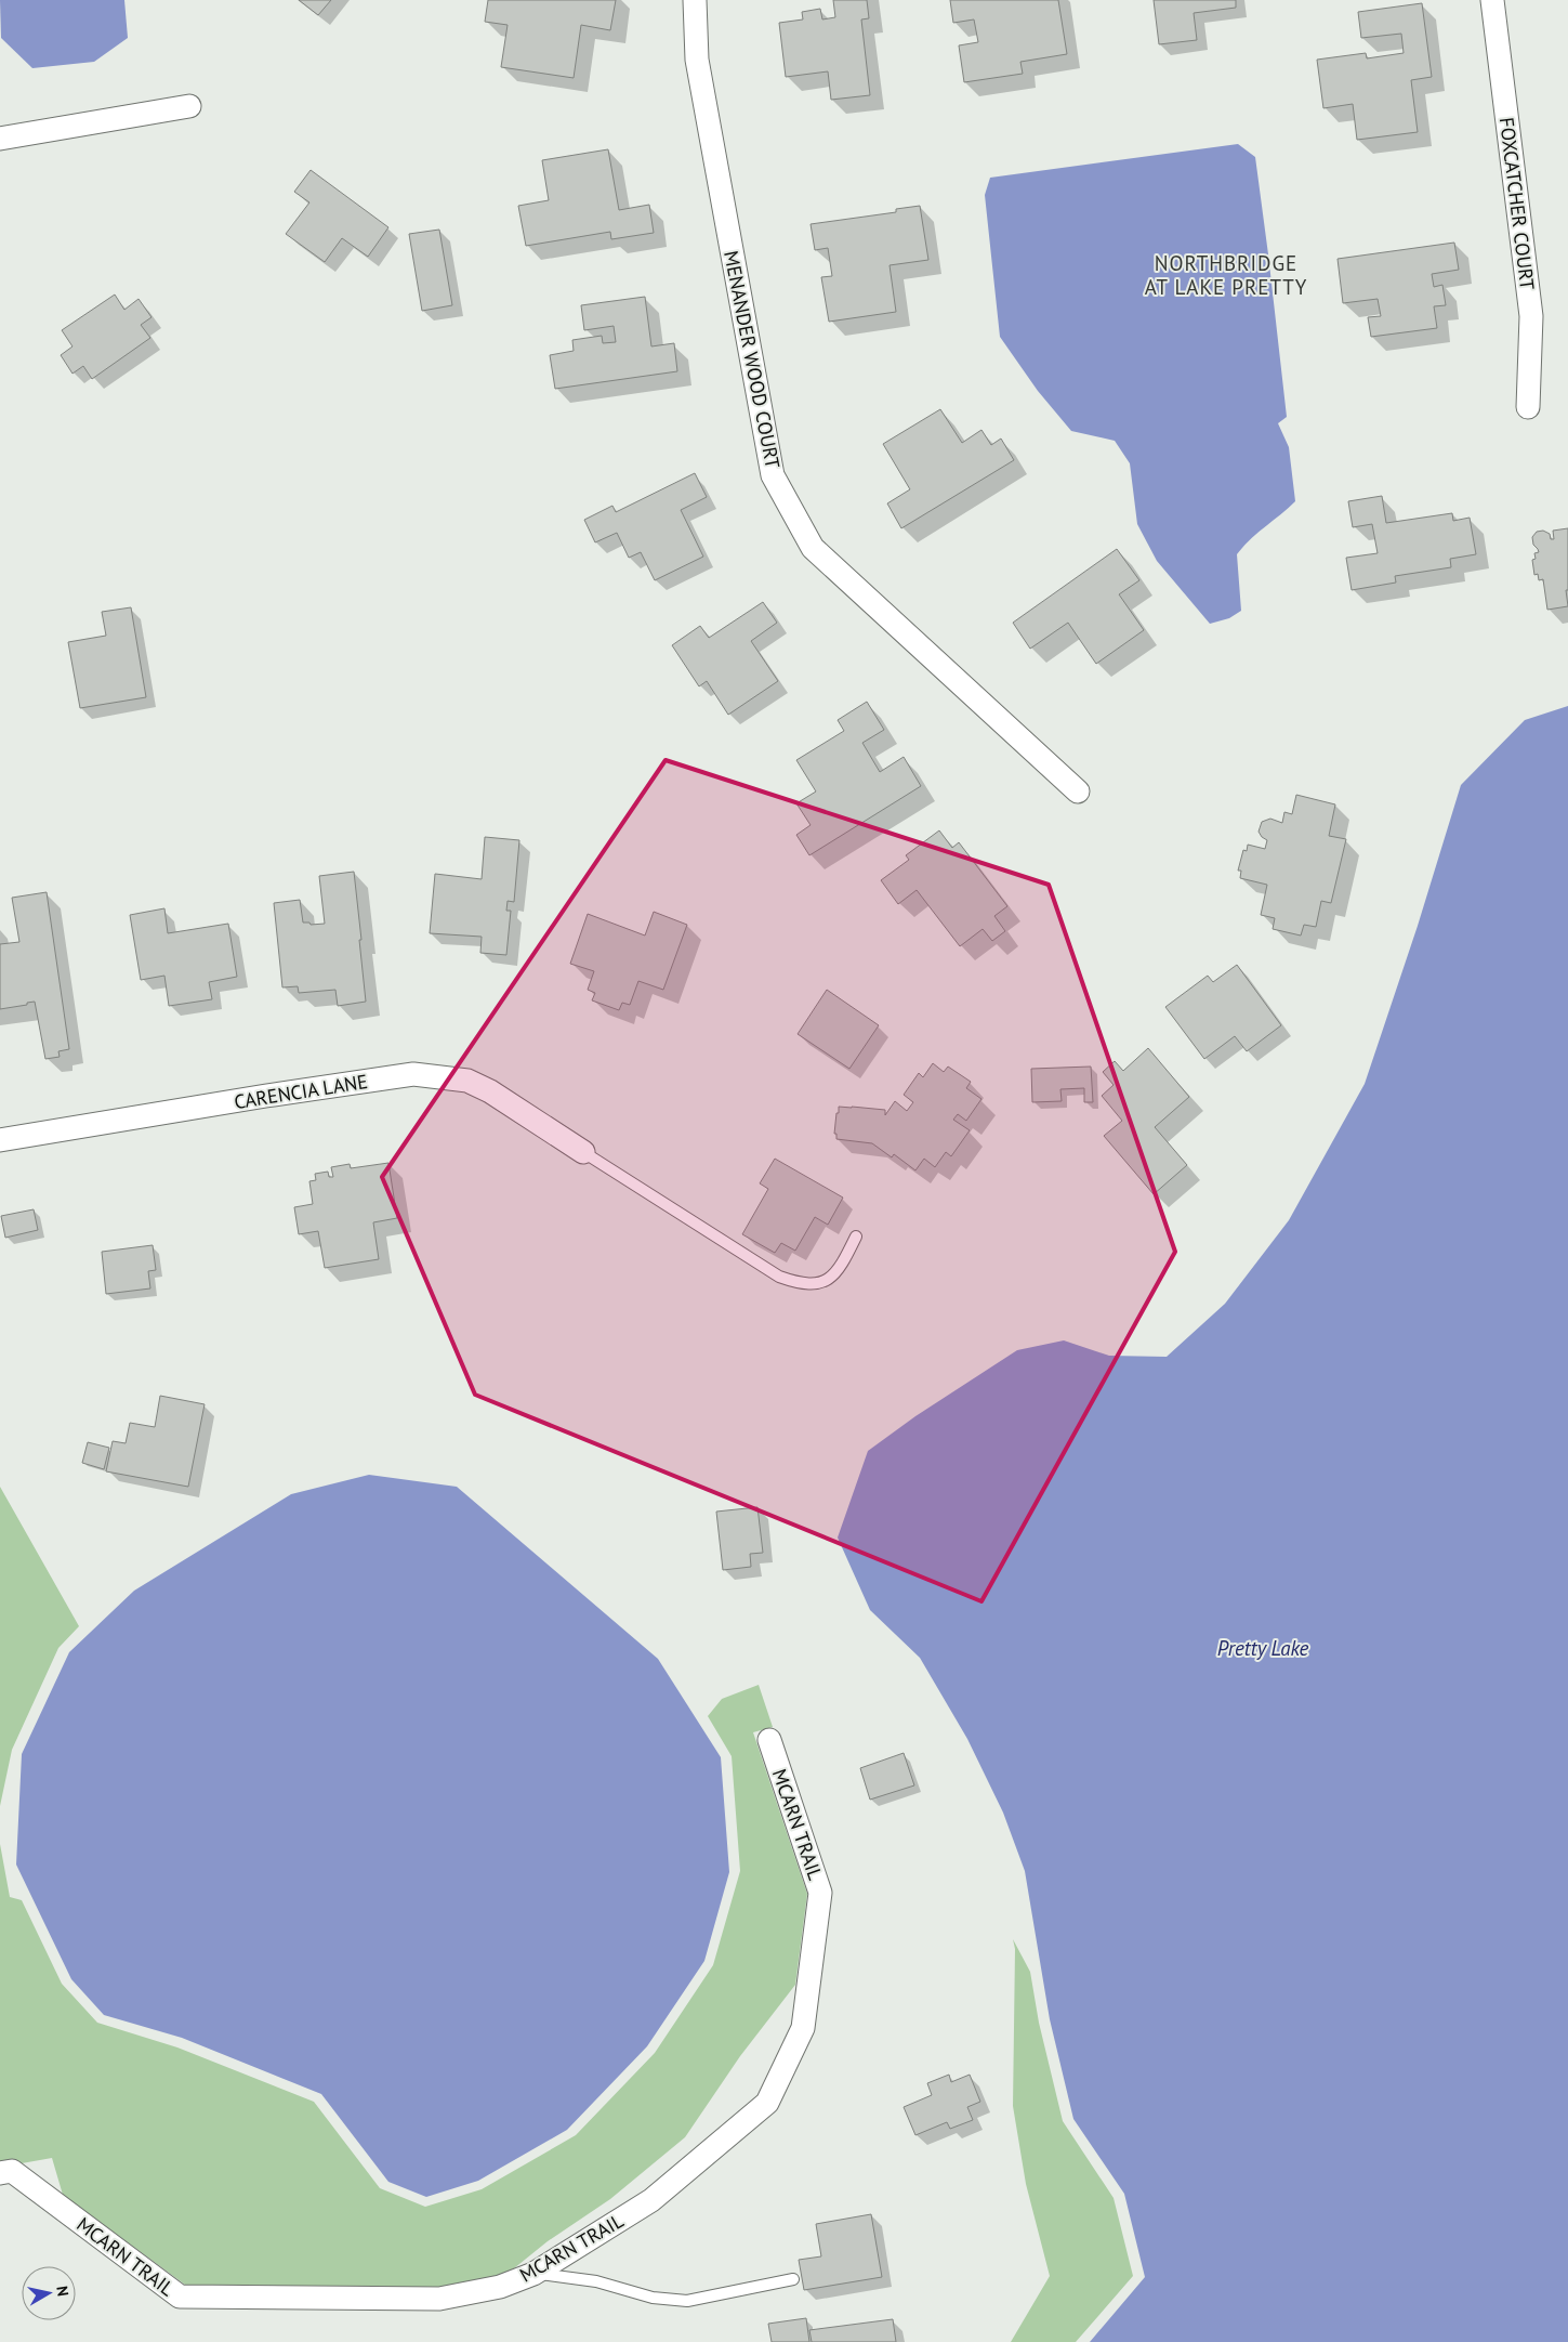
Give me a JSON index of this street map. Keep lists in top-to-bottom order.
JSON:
{
  "streets": {
    "street": [
      "FOXCATCHER COURT",
      "MENANDER WOOD COURT",
      "CARENCIA LANE",
      "MCARN TRAIL"
    ]
  },
  "districts": ["NORTHBRIDGE AT LAKE PRETTY"],
  "water": ["Pretty Lake"],
  "north": "right"
}
